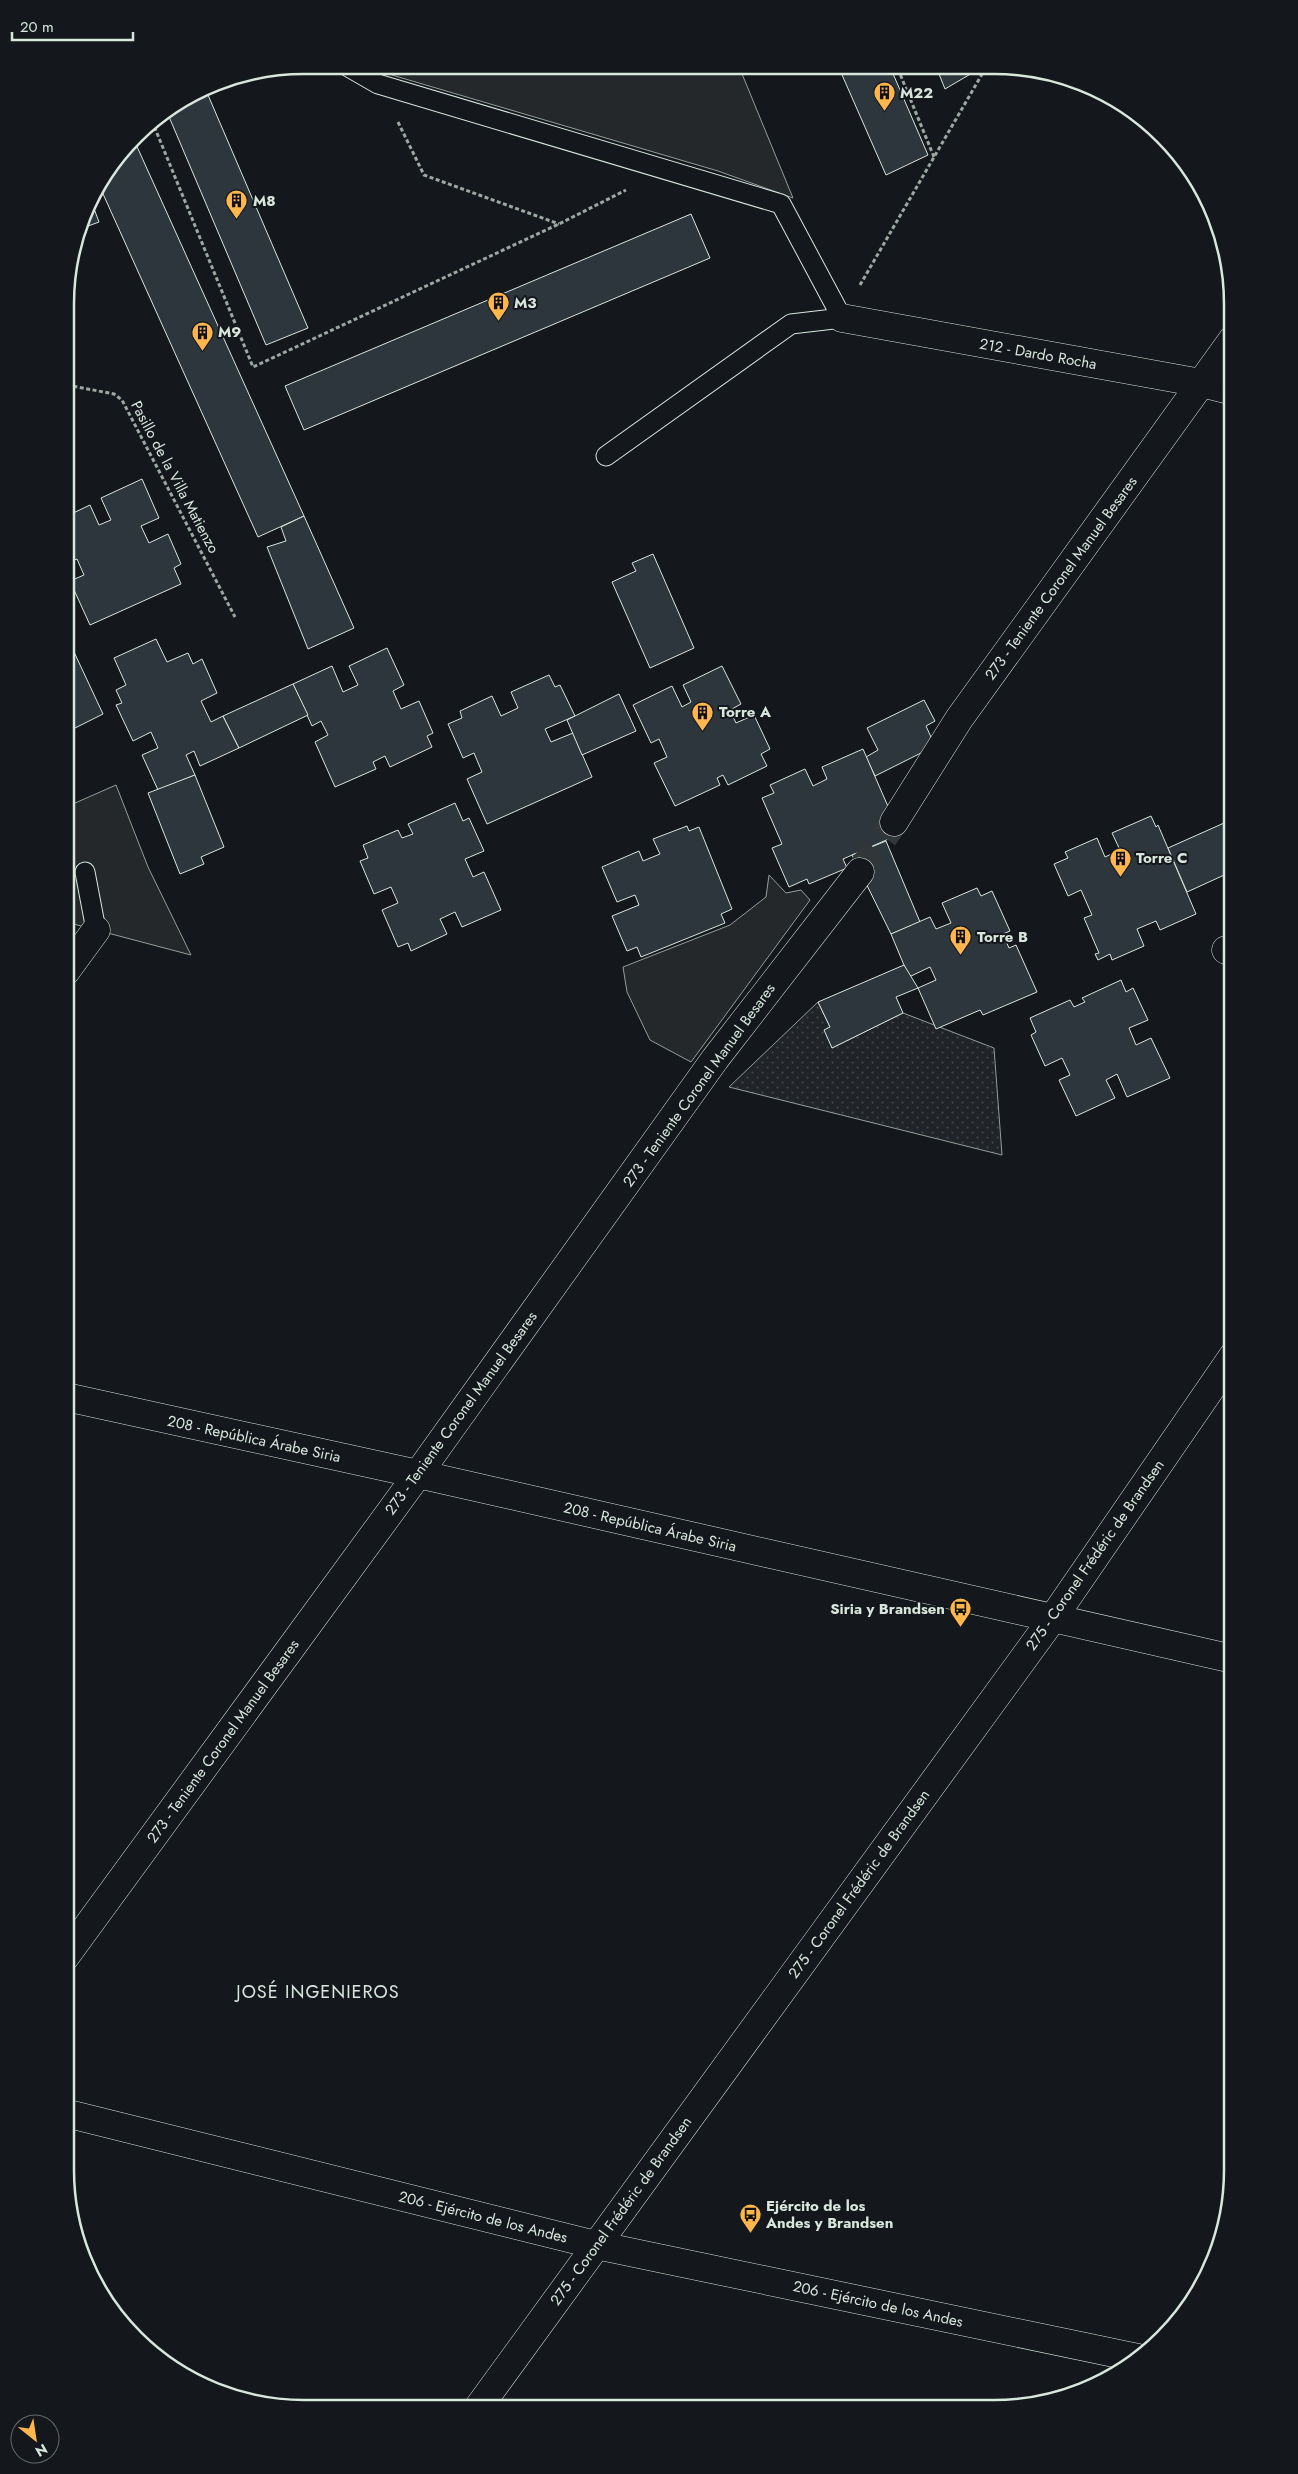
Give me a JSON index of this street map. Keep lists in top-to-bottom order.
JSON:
{
  "streets": {
    "street": [
      "212 - Dardo Rocha",
      "273 - Teniente Coronel Manuel Besares",
      "208 - República Árabe Siria",
      "275 - Coronel Frédéric de Brandsen",
      "206 - Ejército de los Andes"
    ],
    "path": ["Pasillo de la Villa Matienzo"]
  },
  "crossings": [
    ["212 - Dardo Rocha", "273 - Teniente Coronel Manuel Besares"],
    ["273 - Teniente Coronel Manuel Besares", "208 - República Árabe Siria"],
    ["208 - República Árabe Siria", "275 - Coronel Frédéric de Brandsen"],
    ["275 - Coronel Frédéric de Brandsen", "206 - Ejército de los Andes"]
  ],
  "districts": ["JOSÉ INGENIEROS"],
  "places": {
    "building": [
      "M22",
      "M8",
      "M3",
      "M9",
      "Torre A",
      "Torre C",
      "Torre B"
    ],
    "bus stop": ["Siria y Brandsen", "Ejército de los Andes y Brandsen"]
  },
  "scale_bar": "20 m",
  "north": "bottom right"
}
